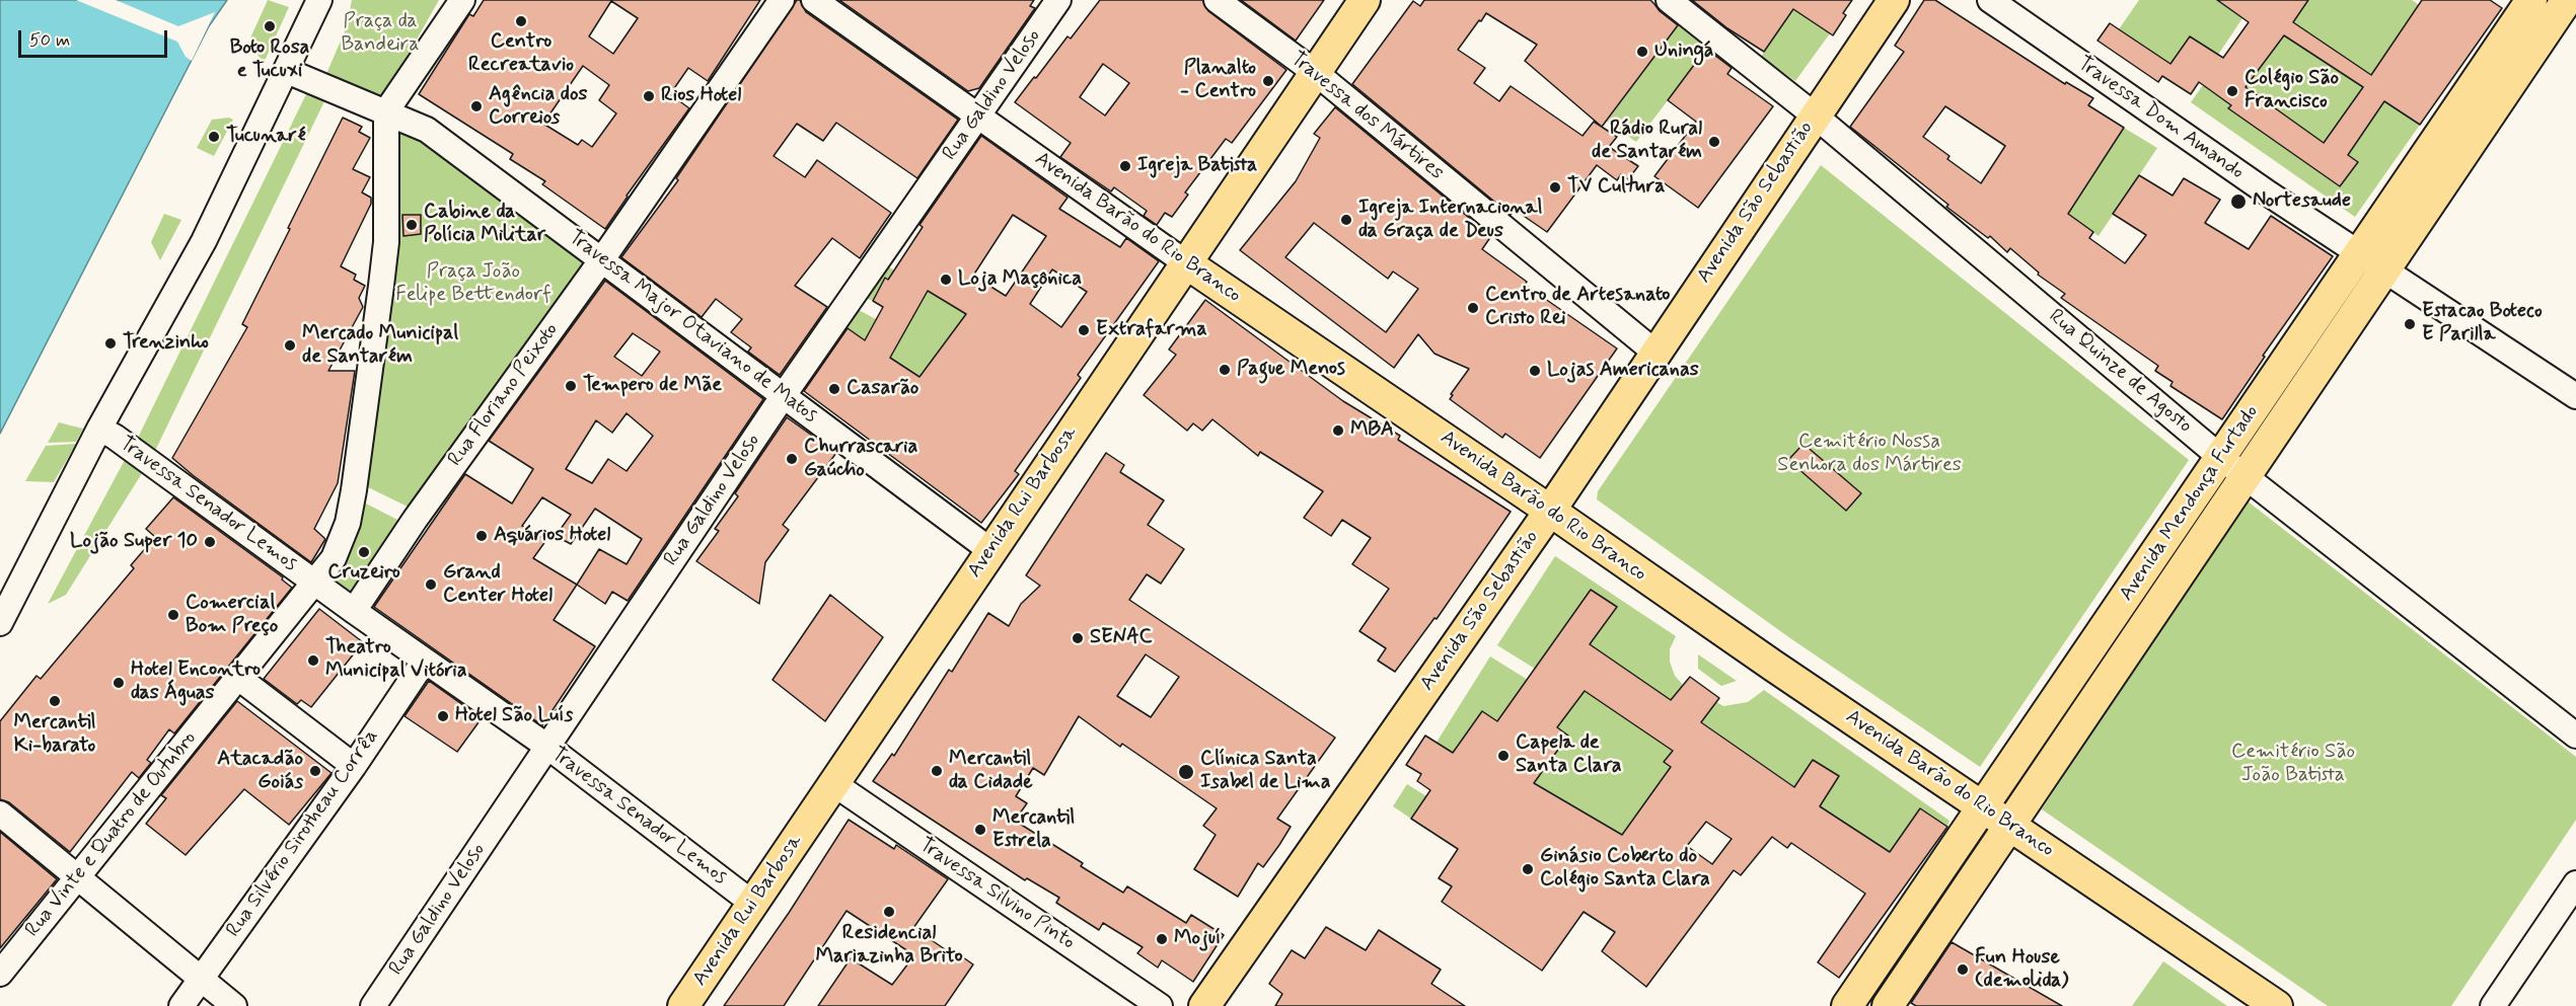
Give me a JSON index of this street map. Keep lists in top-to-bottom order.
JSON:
{
  "streets": {
    "main road": [
      "Avenida São Sebastião",
      "Avenida Barão do Rio Branco",
      "Avenida Rui Barbosa",
      "Avenida Mendonça Furtado"
    ],
    "street": [
      "Rua Galdino Veloso",
      "Travessa dos Mártires",
      "Travessa Dom Amando",
      "Travessa Major Otaviano de Matos",
      "Rua Quinze de Agosto",
      "Rua Floriano Peixoto",
      "Travessa Senador Lemos",
      "Rua Silvério Sirotheau Corrêa",
      "Rua Vinte e Quatro de Outubro",
      "Travessa Silvino Pinto"
    ]
  },
  "crossings": [
    ["Rua Galdino Veloso", "Avenida Barão do Rio Branco"],
    ["Rua Galdino Veloso", "Travessa Major Otaviano de Matos"],
    ["Rua Galdino Veloso", "Travessa Senador Lemos"],
    ["Travessa dos Mártires", "Avenida São Sebastião"],
    ["Travessa dos Mártires", "Avenida Rui Barbosa"],
    ["Travessa Dom Amando", "Avenida Mendonça Furtado"],
    ["Avenida São Sebastião", "Avenida Barão do Rio Branco"],
    ["Avenida São Sebastião", "Rua Quinze de Agosto"],
    ["Avenida Barão do Rio Branco", "Avenida Rui Barbosa"],
    ["Avenida Barão do Rio Branco", "Avenida Mendonça Furtado"],
    ["Travessa Major Otaviano de Matos", "Rua Floriano Peixoto"],
    ["Travessa Major Otaviano de Matos", "Avenida Rui Barbosa"],
    ["Travessa Major Otaviano de Matos", "Travessa Senador Lemos"],
    ["Rua Quinze de Agosto", "Avenida Mendonça Furtado"],
    ["Rua Floriano Peixoto", "Travessa Senador Lemos"],
    ["Avenida Rui Barbosa", "Travessa Senador Lemos"],
    ["Avenida Rui Barbosa", "Travessa Silvino Pinto"],
    ["Travessa Senador Lemos", "Rua Silvério Sirotheau Corrêa"],
    ["Travessa Senador Lemos", "Rua Vinte e Quatro de Outubro"]
  ],
  "parks": [
    "Praça da Bandeira",
    "Praça João Felipe Bettendorf",
    "Cemitério Nossa Senhora dos Mártires",
    "Cemitério São João Batista"
  ],
  "places": [
    "Centro Recreatavio",
    "Boto Rosa e Tucuxi",
    "Uningá",
    "Planalto - Centro",
    "Colégio São Francisco",
    "Rios Hotel",
    "Agência dos Correios",
    "Tucunaré",
    "Rádio Rural de Santarém",
    "Igreja Batista",
    "TV Cultura",
    "Nortesaude",
    "Igreja Internacional da Graça de Deus",
    "Cabine da Polícia Militar",
    "Loja Maçônica",
    "Centro de Artesanato Cristo Rei",
    "Estacao Boteco E Parilla",
    "Extrafarma",
    "Trenzinho",
    "Mercado Municipal de Santarém",
    "Pague Menos",
    "Lojas Americanas",
    "Tempero de Mãe",
    "Casarão",
    "MBA",
    "Churrascaria Gaúcho",
    "Aquários Hotel",
    "Lojão Super 10",
    "Cruzeiro",
    "Grand Center Hotel",
    "Comercial Bom Preço",
    "SENAC",
    "Theatro Municipal Vitória",
    "Hotel Encontro das Águas",
    "Mercantil Ki-barato",
    "Hotel São Luís",
    "Capela de Santa Clara",
    "Atacadão Goiás",
    "Mercantil da Cidade",
    "Clínica Santa Isabel de Lima",
    "Mercantil Estrela",
    "Ginásio Coberto do Colégio Santa Clara",
    "Residencial Mariazinha Brito",
    "Mojuí",
    "Fun House (demolida)"
  ],
  "scale_bar": "50 m"
}
